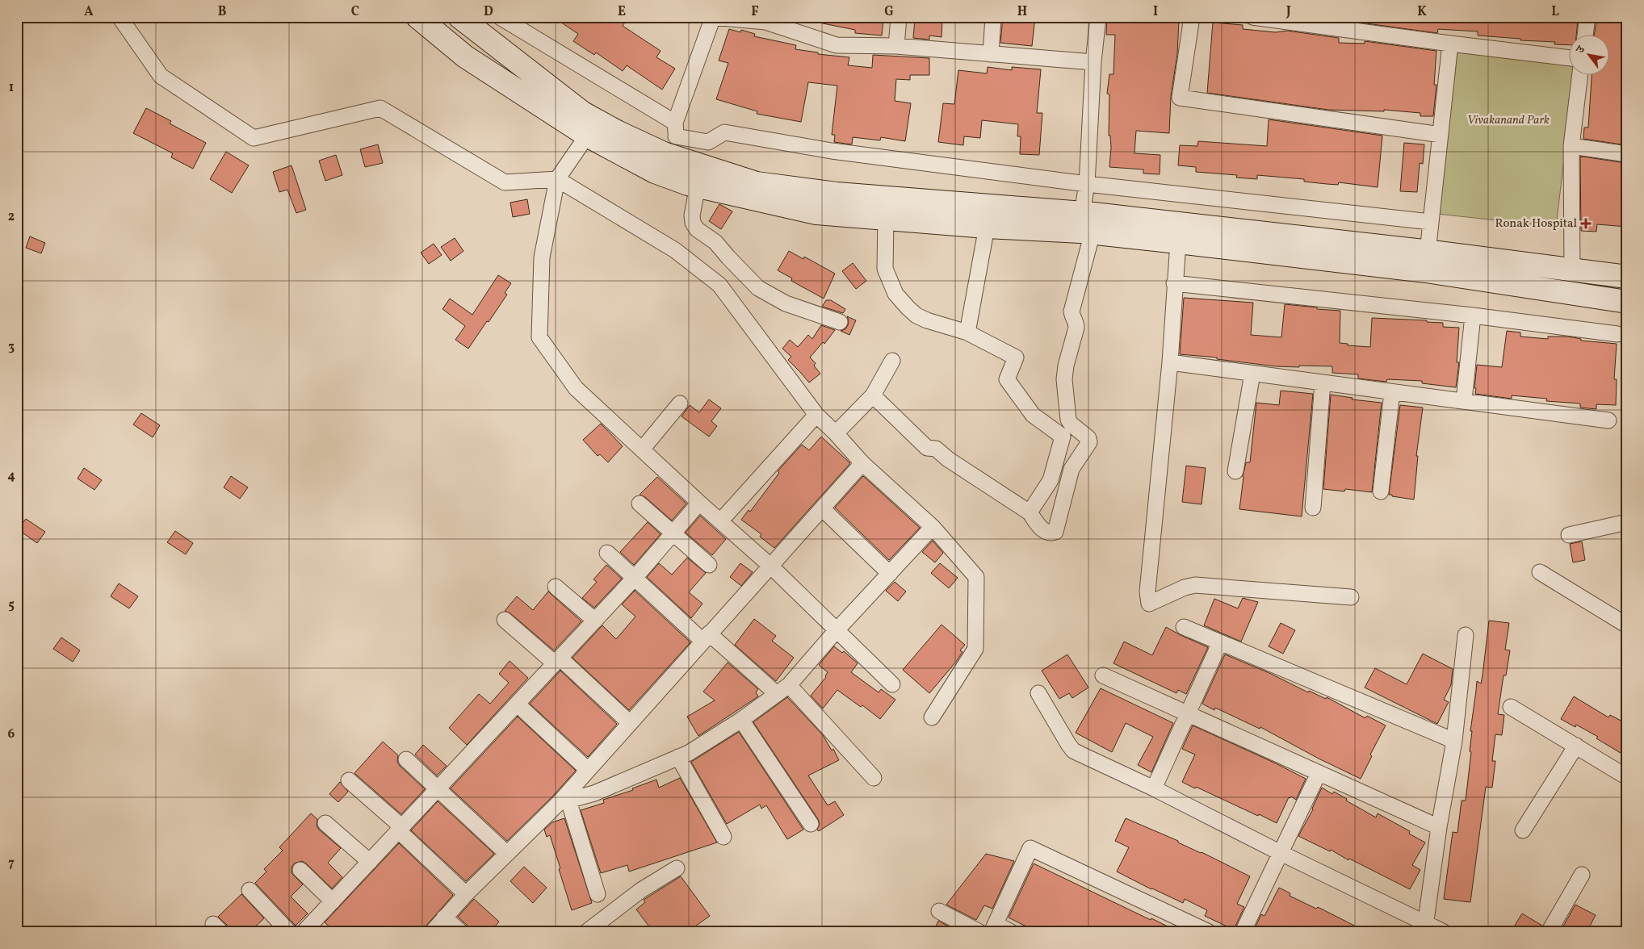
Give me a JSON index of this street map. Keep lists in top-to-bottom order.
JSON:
{
  "parks": ["Vivakanand Park"],
  "places": {
    "health": ["Ronak Hospital"]
  },
  "north": "top left",
  "grid": {
    "columns": [
      "A",
      "B",
      "C",
      "D",
      "E",
      "F",
      "G",
      "H",
      "I",
      "J",
      "K",
      "L"
    ],
    "rows": [
      "1",
      "2",
      "3",
      "4",
      "5",
      "6",
      "7"
    ]
  }
}
